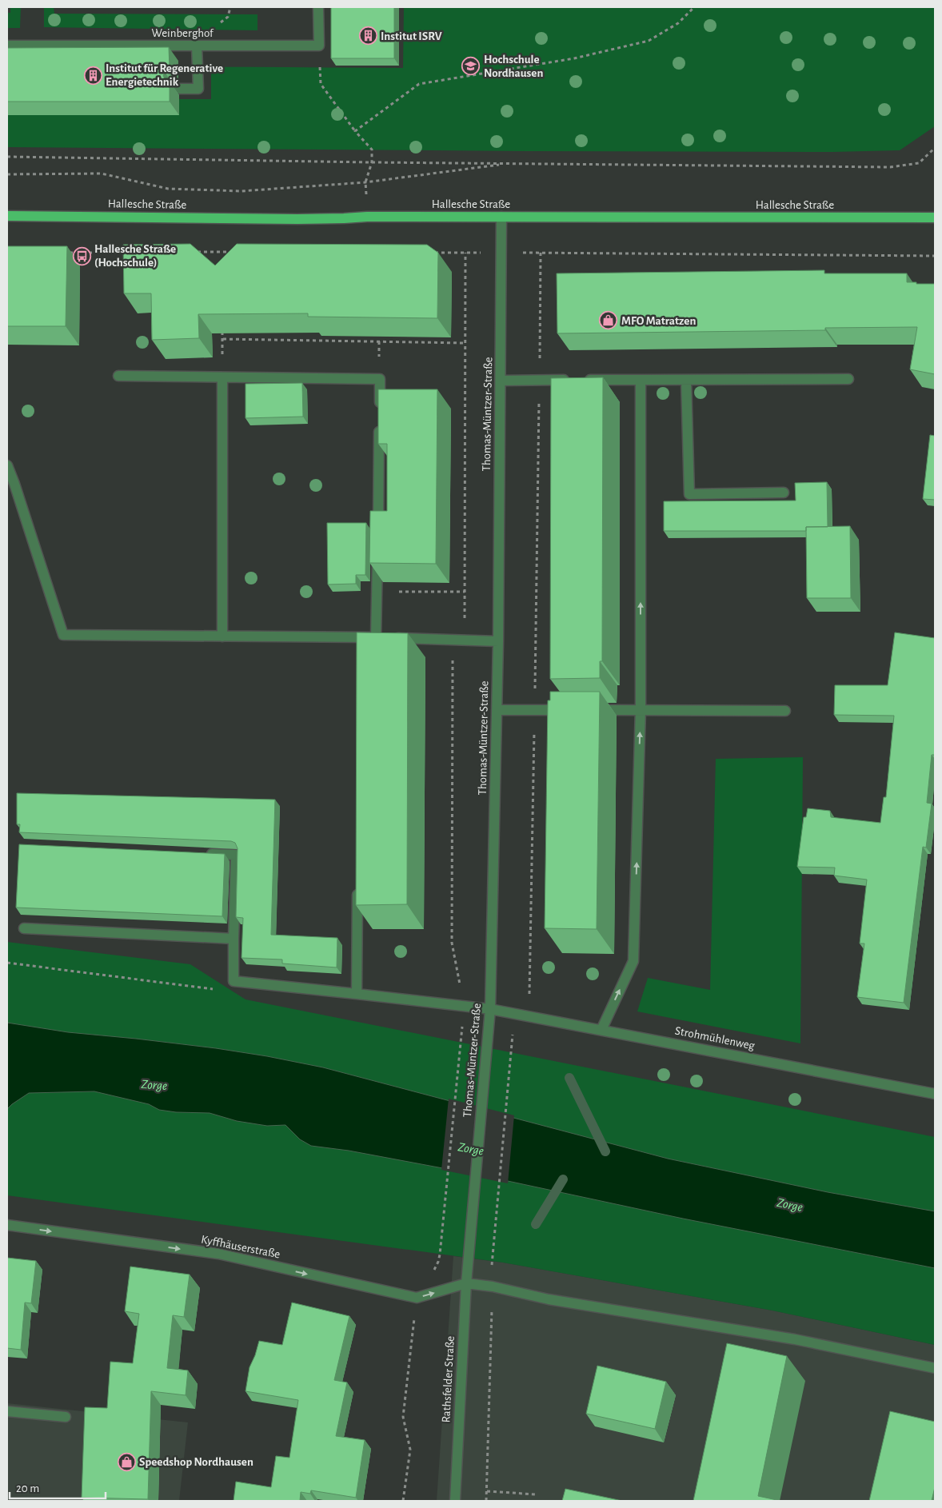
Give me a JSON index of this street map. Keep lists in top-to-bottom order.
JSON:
{
  "streets": {
    "main road": ["Hallesche Straße"],
    "street": [
      "Weinberghof",
      "Thomas-Müntzer-Straße",
      "Strohmühlenweg",
      "Kyffhäuserstraße",
      "Rathsfelder Straße"
    ]
  },
  "crossings": [
    ["Hallesche Straße", "Thomas-Müntzer-Straße"],
    ["Thomas-Müntzer-Straße", "Strohmühlenweg"],
    ["Thomas-Müntzer-Straße", "Rathsfelder Straße"],
    ["Kyffhäuserstraße", "Rathsfelder Straße"]
  ],
  "one_way": ["Kyffhäuserstraße"],
  "water": ["Zorge"],
  "places": {
    "building": ["Institut ISRV", "Institut für Regenerative Energietechnik"],
    "school or university": ["Hochschule Nordhausen"],
    "bus stop": ["Hallesche Straße (Hochschule)"],
    "shop": ["MFO Matratzen", "Speedshop Nordhausen"]
  },
  "scale_bar": "20 m"
}
